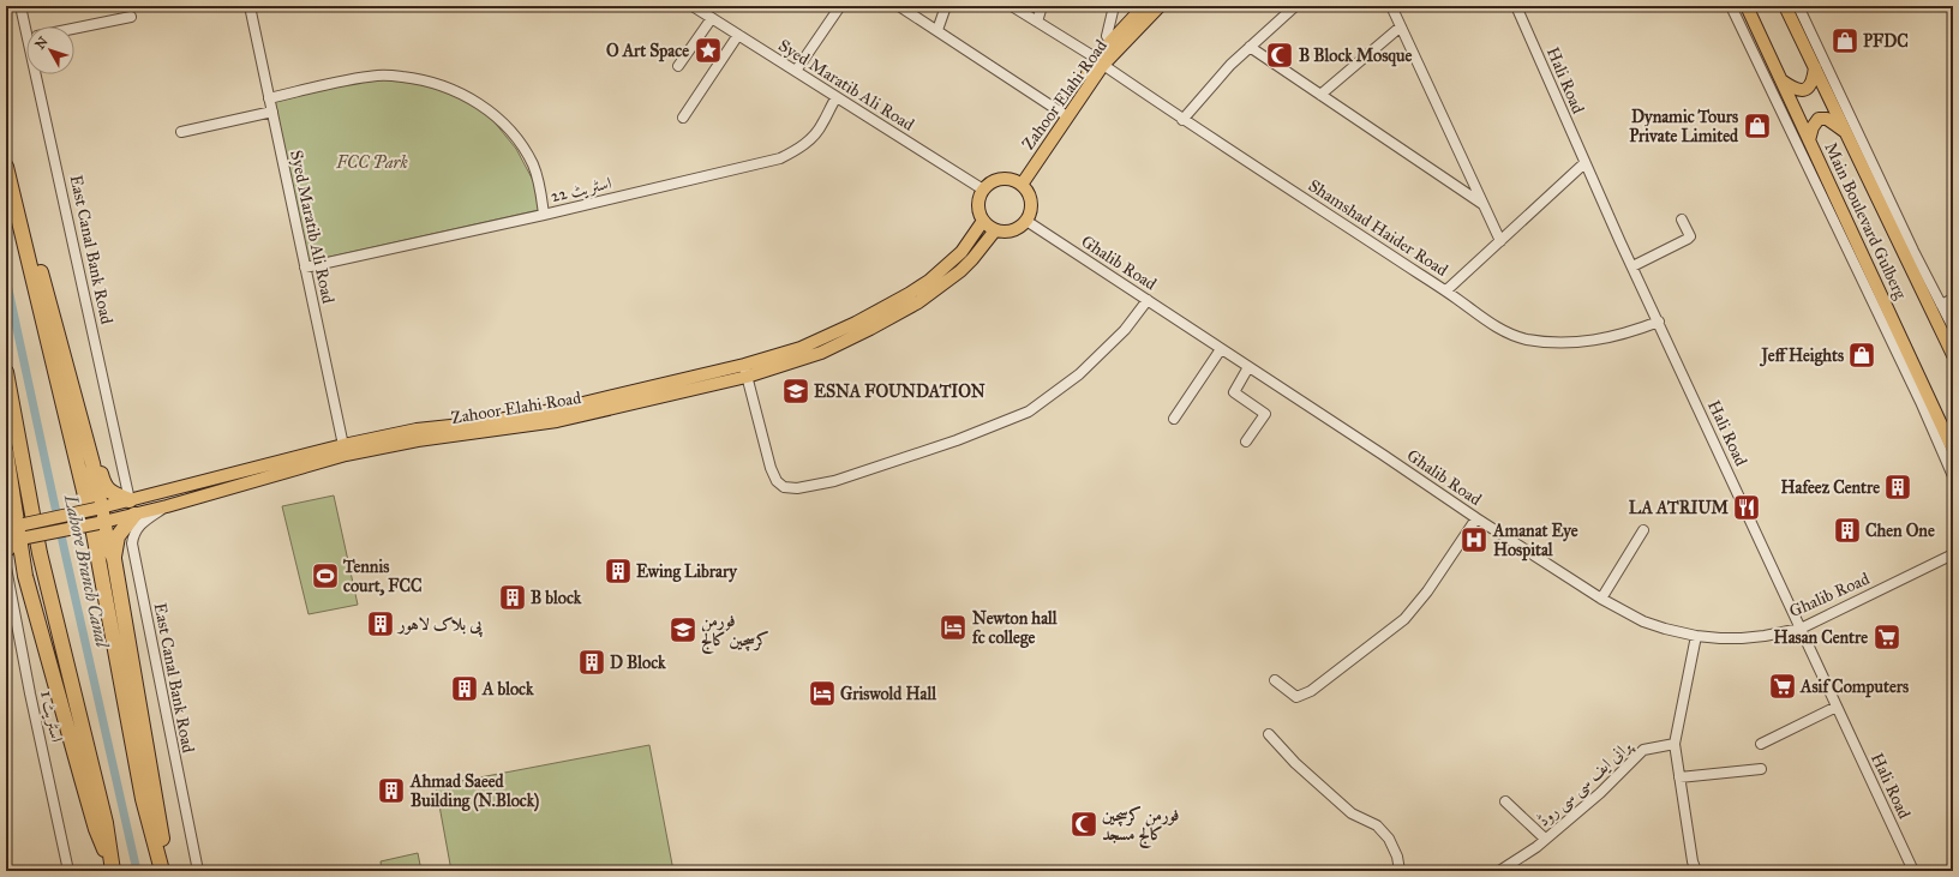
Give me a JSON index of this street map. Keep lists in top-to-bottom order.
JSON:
{
  "streets": {
    "main road": ["Zahoor Elahi Road", "Main Boulevard Gulberg"],
    "street": [
      "Hali Road",
      "Syed Maratib Ali Road",
      "اسٹریٹ 22",
      "Shamshad Haider Road",
      "East Canal Bank Road",
      "Ghalib Road",
      "اسٹریٹ 1",
      "پرانی ایف سی سی روڈ"
    ]
  },
  "crossings": [
    ["Hali Road", "Shamshad Haider Road"],
    ["Hali Road", "Ghalib Road"],
    ["Syed Maratib Ali Road", "Zahoor Elahi Road"],
    ["Syed Maratib Ali Road", "اسٹریٹ 22"],
    ["Syed Maratib Ali Road", "Ghalib Road"],
    ["Zahoor Elahi Road", "Shamshad Haider Road"],
    ["Zahoor Elahi Road", "East Canal Bank Road"],
    ["Zahoor Elahi Road", "Ghalib Road"]
  ],
  "water": ["Lahore Branch Canal"],
  "parks": ["FCC Park"],
  "places": {
    "shop": ["PFDC", "Dynamic Tours Private Limited", "Jeff Heights"],
    "place": ["O Art Space"],
    "mosque": ["B Block Mosque", "فورمن کرسچین کالج مسجد"],
    "school or university": ["ESNA FOUNDATION", "فورمن کرسچین کالج"],
    "building": [
      "Hafeez Centre",
      "Chen One",
      "Ewing Library",
      "B block",
      "پی بلاک لاہور",
      "D Block",
      "A block",
      "Ahmad Saeed Building (N.Block)"
    ],
    "restaurant": ["LA ATRIUM"],
    "hospital": ["Amanat Eye Hospital"],
    "sports": ["Tennis court, FCC"],
    "hotel": ["Newton hall fc college", "Griswold Hall"],
    "supermarket": ["Hasan Centre", "Asif Computers"]
  },
  "north": "top left"
}
